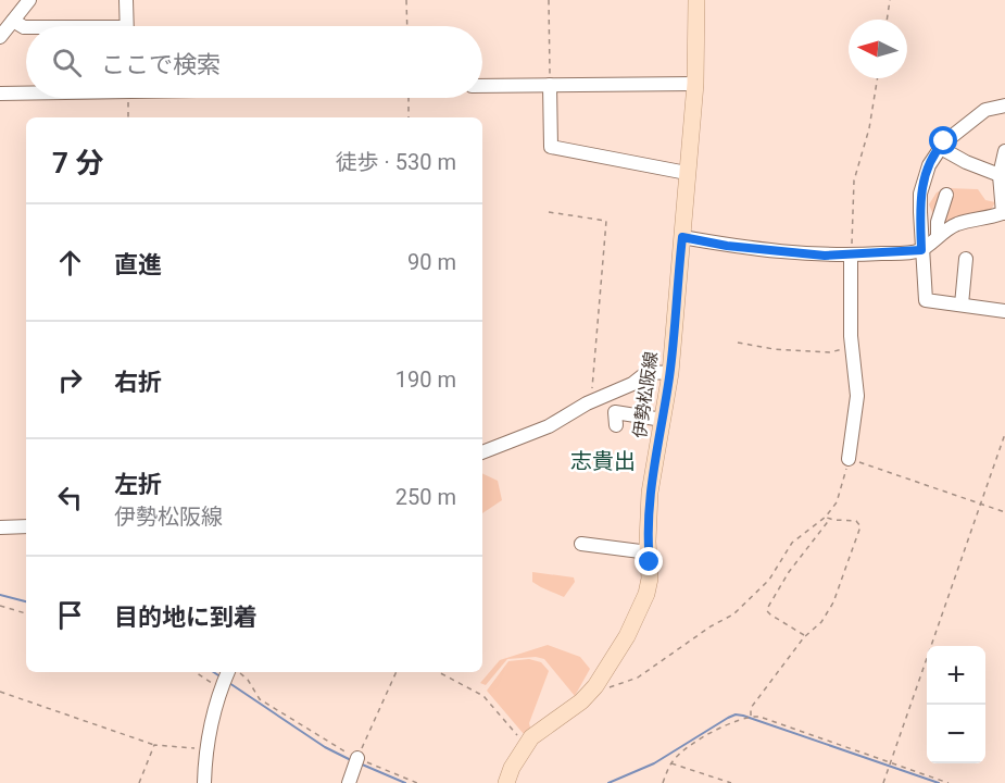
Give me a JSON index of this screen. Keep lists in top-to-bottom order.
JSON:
{
  "streets": {
    "main road": ["伊勢松阪線"]
  },
  "districts": ["志貴出"],
  "north": "left",
  "page": {
    "search": "ここで検索",
    "heading": ["7 分", "徒歩 · 530 m"],
    "list": [
      ["直進", "90 m"],
      ["右折", "190 m"],
      ["左折", "伊勢松阪線", "250 m"],
      "目的地に到着"
    ],
    "map_buttons": ["+", "−"]
  }
}
